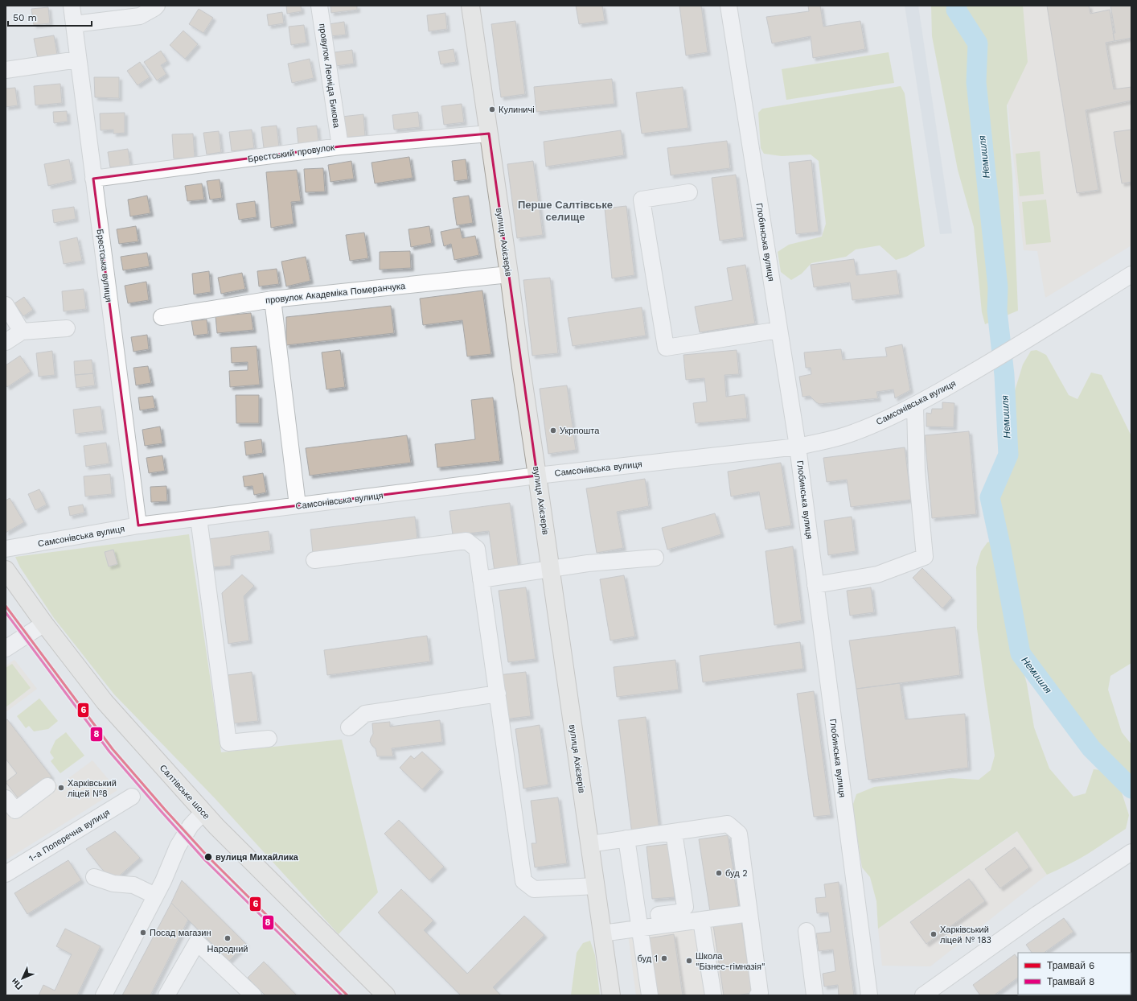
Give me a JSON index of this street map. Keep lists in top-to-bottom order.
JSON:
{
  "streets": {
    "main road": ["вулиця Ахієзерів", "Салтівське шосе"],
    "street": [
      "провулок Леоніда Бикова",
      "Брестський провулок",
      "Глобинська вулиця",
      "Брестська вулиця",
      "провулок Академіка Померанчука",
      "Самсонівська вулиця",
      "1-а Поперечна вулиця"
    ]
  },
  "crossings": [
    ["провулок Леоніда Бикова", "Брестський провулок"],
    ["Брестський провулок", "вулиця Ахієзерів"],
    ["Брестський провулок", "Брестська вулиця"],
    ["вулиця Ахієзерів", "провулок Академіка Померанчука"],
    ["вулиця Ахієзерів", "Самсонівська вулиця"],
    ["Глобинська вулиця", "Самсонівська вулиця"],
    ["Брестська вулиця", "Самсонівська вулиця"]
  ],
  "districts": ["Перше Салтівське селище"],
  "water": ["Немишля"],
  "places": [
    "Кулиничі",
    "Укрпошта",
    "Харківський ліцей №8",
    "вулиця Михайлика",
    "буд 2",
    "Посад магазин",
    "Харківський ліцей № 183",
    "Народний",
    "буд 1",
    "Школа \"Бізнес-гімназія\""
  ],
  "lines": ["tram line 6", "tram line 8"],
  "legend": ["Трамвай 6", "Трамвай 8"],
  "scale_bar": "50 m",
  "north": "bottom left"
}
